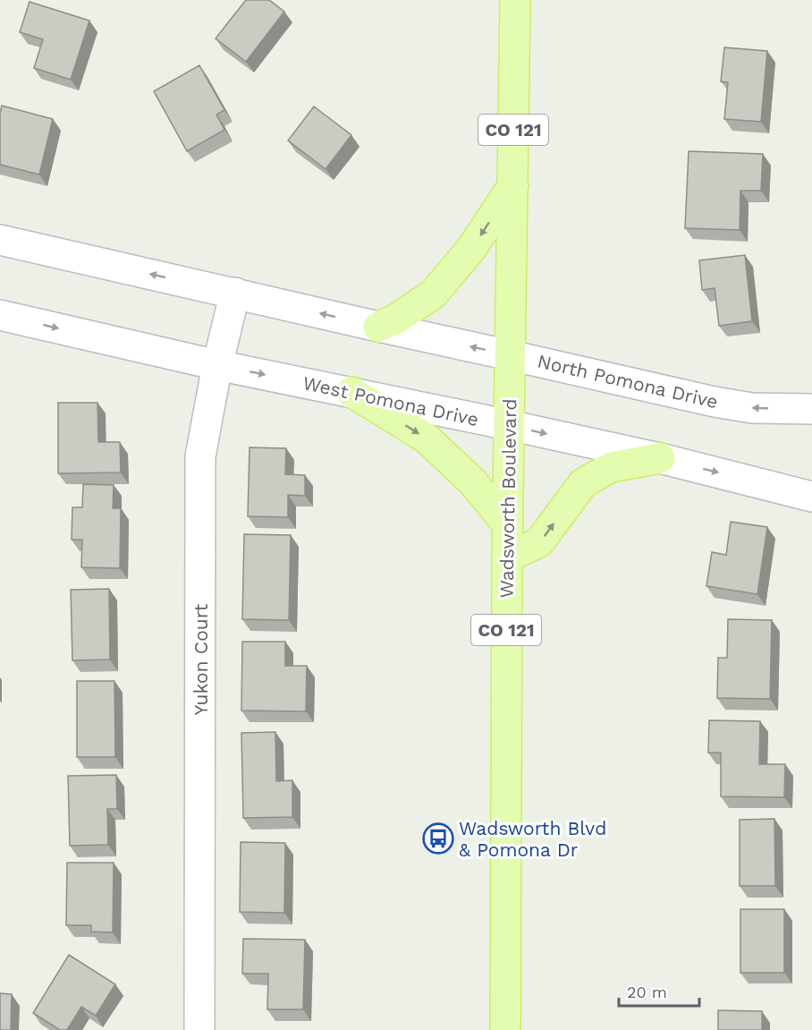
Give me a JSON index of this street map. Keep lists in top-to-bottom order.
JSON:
{
  "streets": {
    "main road": ["CO 121", "Wadsworth Boulevard"],
    "street": ["North Pomona Drive", "West Pomona Drive", "Yukon Court"]
  },
  "crossings": [
    ["North Pomona Drive", "Wadsworth Boulevard"],
    ["West Pomona Drive", "Wadsworth Boulevard"],
    ["West Pomona Drive", "Yukon Court"]
  ],
  "one_way": ["North Pomona Drive"],
  "places": {
    "bus stop": ["Wadsworth Blvd & Pomona Dr"]
  },
  "scale_bar": "20 m"
}
